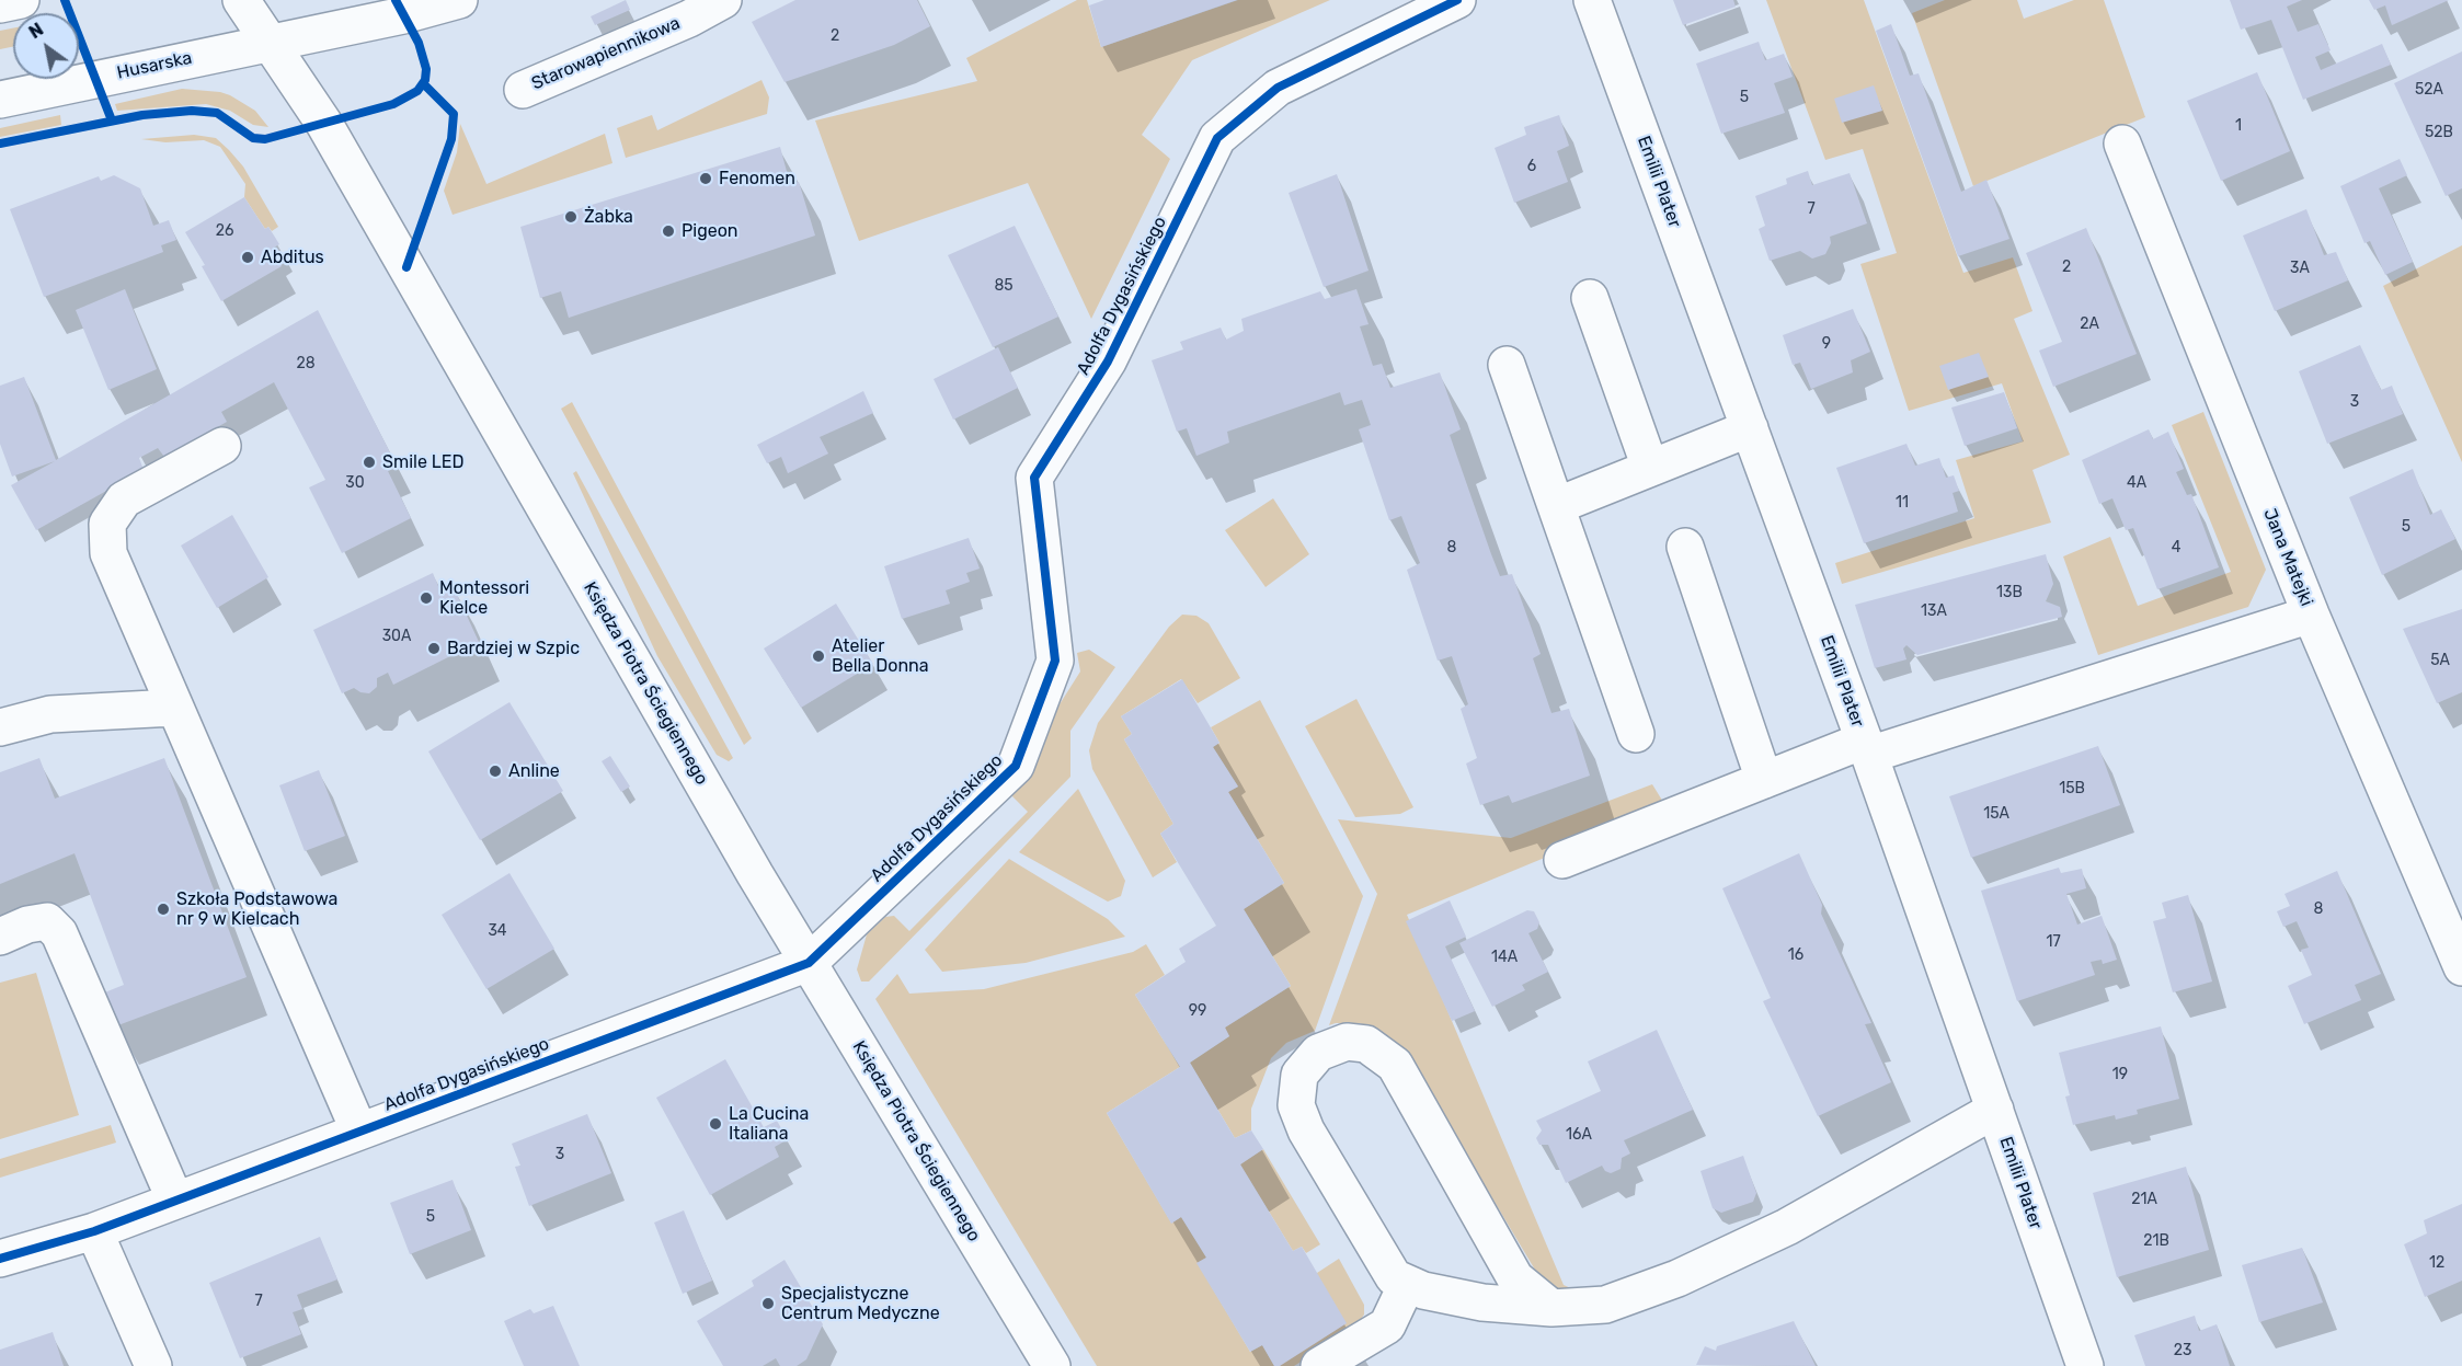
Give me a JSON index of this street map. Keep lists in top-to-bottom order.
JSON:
{
  "streets": {
    "street": [
      "Starowapiennikowa",
      "Husarska",
      "Emilii Plater",
      "Adolfa Dygasińskiego",
      "Jana Matejki",
      "Księdza Piotra Ściegiennego"
    ]
  },
  "crossings": [
    ["Husarska", "Księdza Piotra Ściegiennego"],
    ["Adolfa Dygasińskiego", "Księdza Piotra Ściegiennego"]
  ],
  "places": [
    "Fenomen",
    "Żabka",
    "Pigeon",
    "Abditus",
    "Smile LED",
    "Montessori Kielce",
    "Bardziej w Szpic",
    "Atelier Bella Donna",
    "Anline",
    "Szkoła Podstawowa nr 9 w Kielcach",
    "La Cucina Italiana",
    "Specjalistyczne Centrum Medyczne"
  ],
  "house_numbers": [
    "2",
    "52A",
    "5",
    "1",
    "52B",
    "6",
    "7",
    "26",
    "2",
    "3A",
    "85",
    "2A",
    "9",
    "28",
    "3",
    "30",
    "4A",
    "11",
    "5",
    "8",
    "4",
    "13B",
    "13A",
    "30A",
    "5A",
    "15B",
    "15A",
    "8",
    "34",
    "17",
    "16",
    "14A",
    "99",
    "19",
    "16A",
    "3",
    "21A",
    "5",
    "21B",
    "12",
    "7",
    "23"
  ],
  "north": "top left"
}
